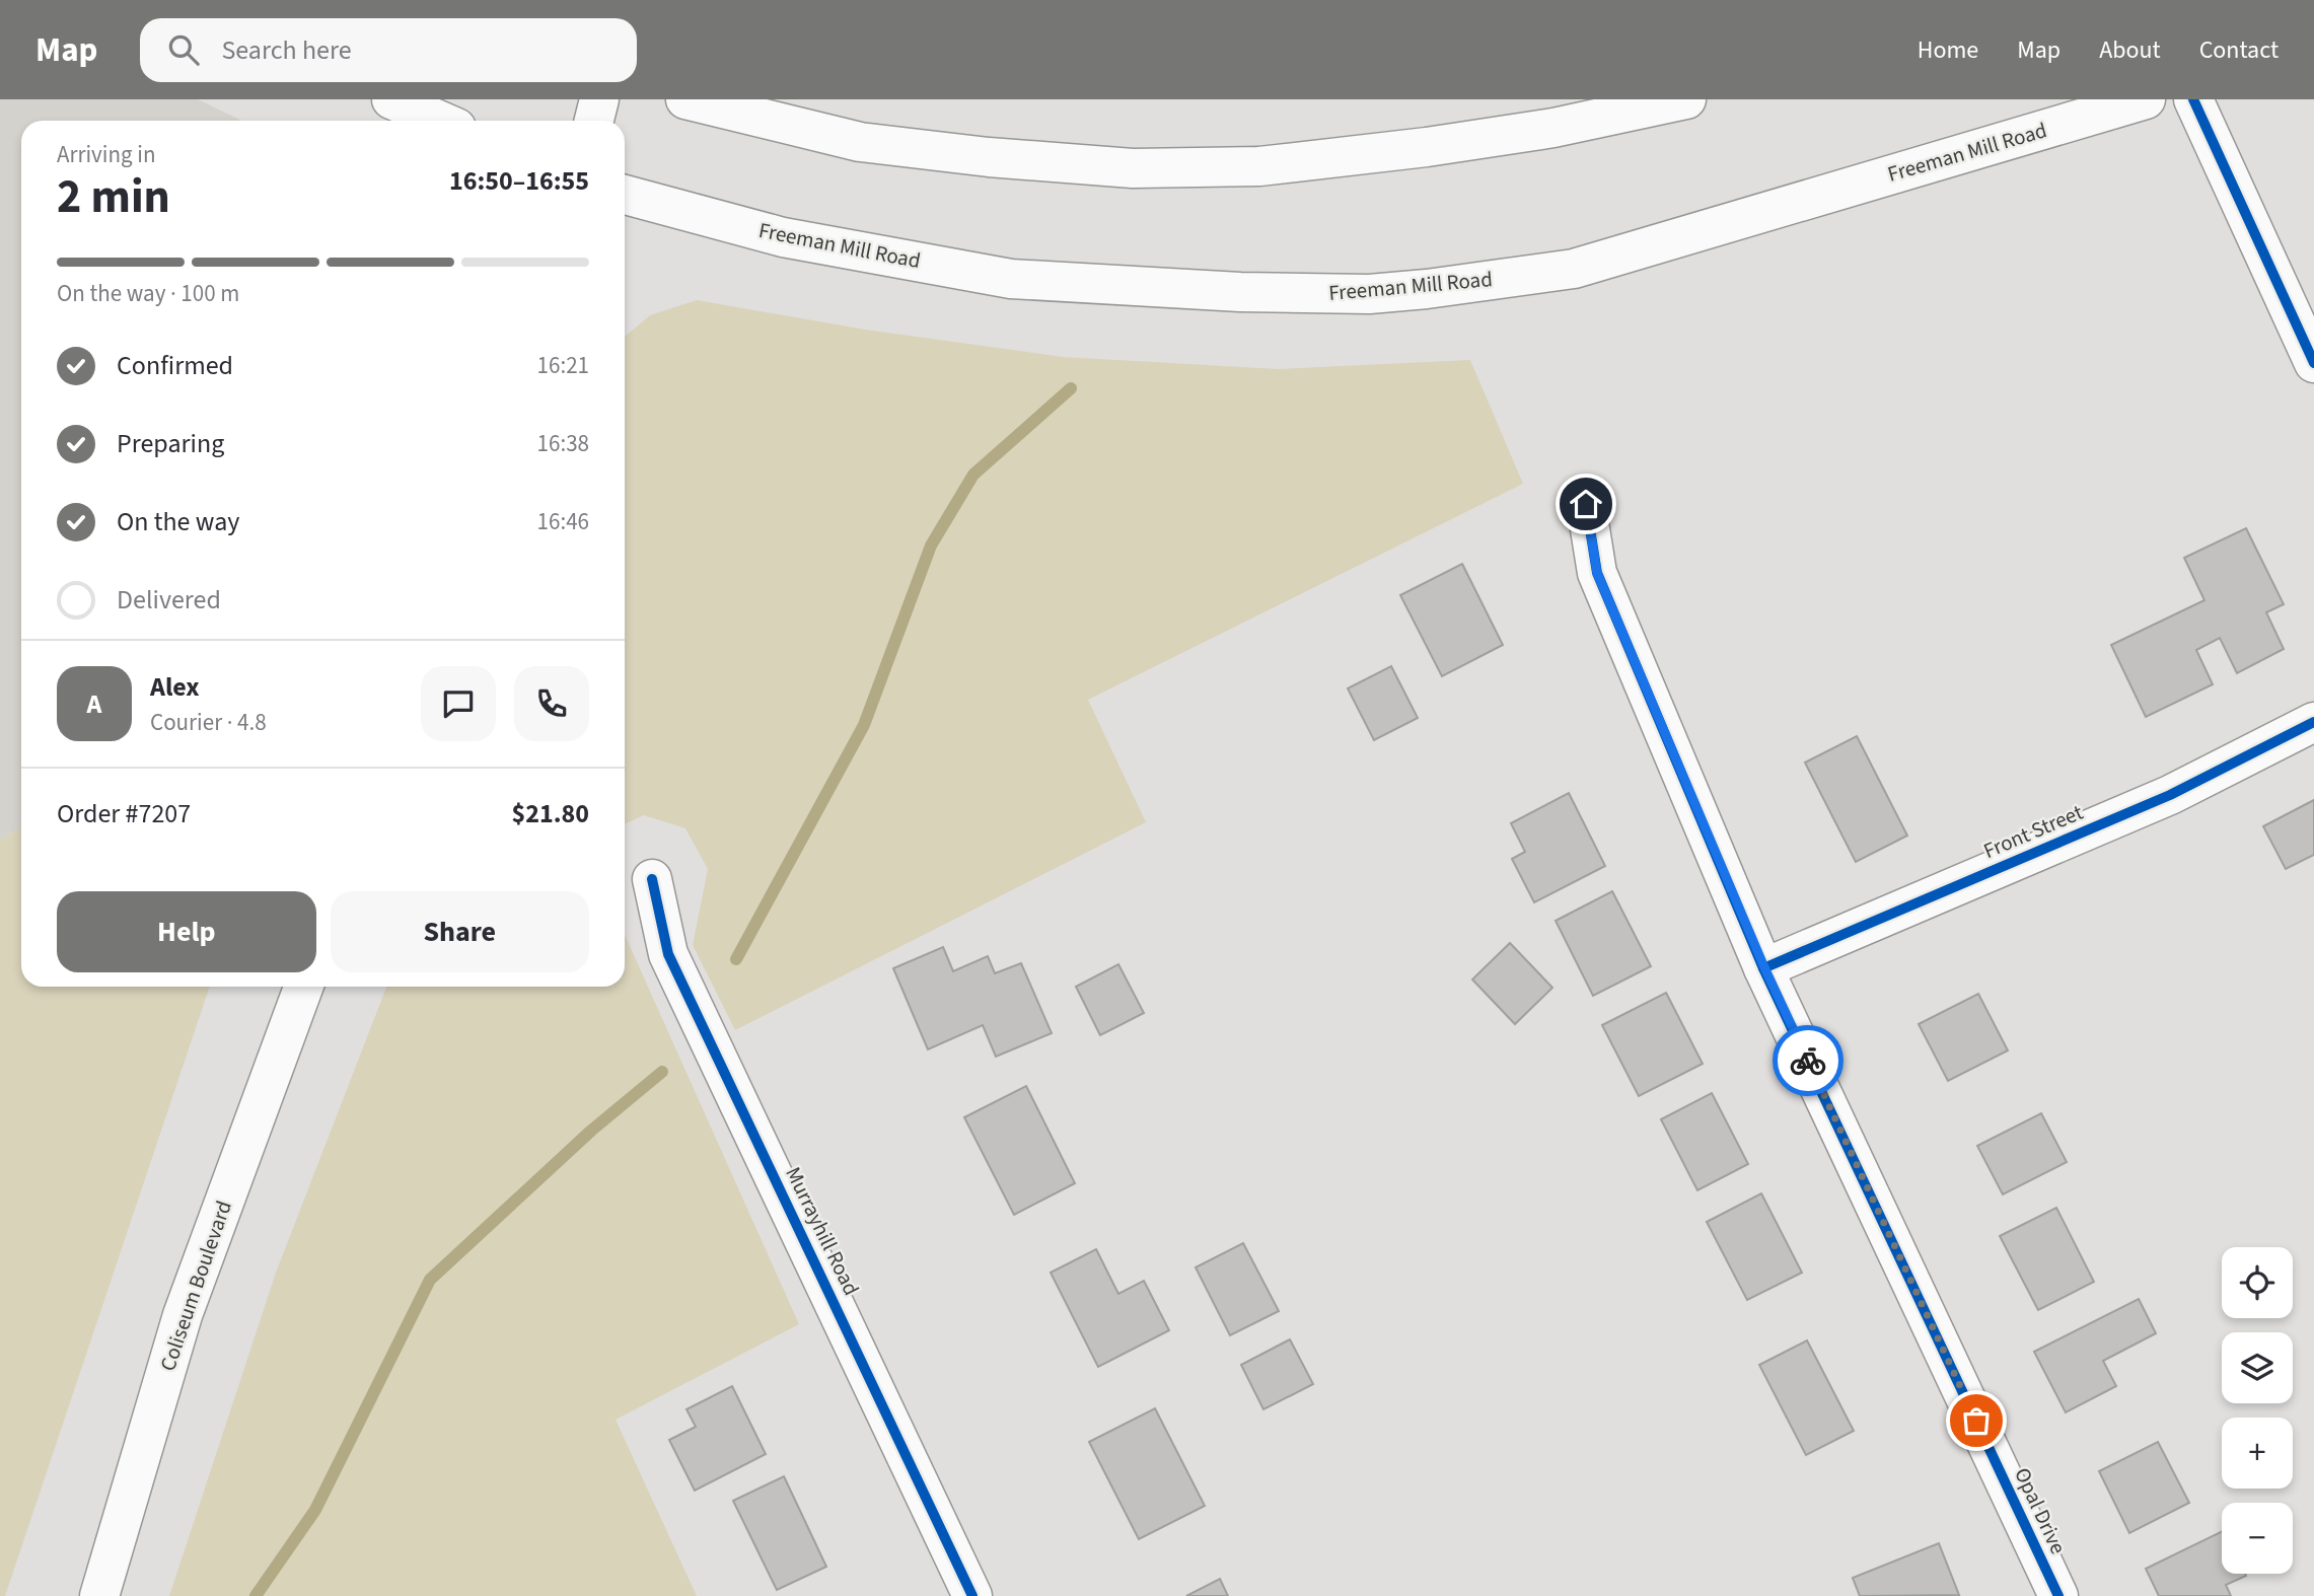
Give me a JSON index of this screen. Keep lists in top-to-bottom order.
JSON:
{
  "streets": {
    "main road": [
      "Freeman Mill Road",
      "Front Street",
      "Murrayhill Road",
      "Coliseum Boulevard",
      "Opal Drive"
    ]
  },
  "crossings": [
    ["Front Street", "Opal Drive"]
  ],
  "page": {
    "header": "Map",
    "search": "Search here",
    "nav": [
      "Home",
      "Map",
      "About",
      "Contact"
    ],
    "heading": ["2 min", "Arriving in", "16:50–16:55"],
    "panel": [
      "Alex",
      "Courier · 4.8",
      "Order #7207",
      "$21.80"
    ],
    "bar": "On the way · 100 m",
    "list": [
      ["Confirmed", "16:21"],
      ["Preparing", "16:38"],
      ["On the way", "16:46"],
      "Delivered"
    ],
    "round": "A",
    "buttons": ["Help", "Share"],
    "map_buttons": ["+", "−"]
  }
}
